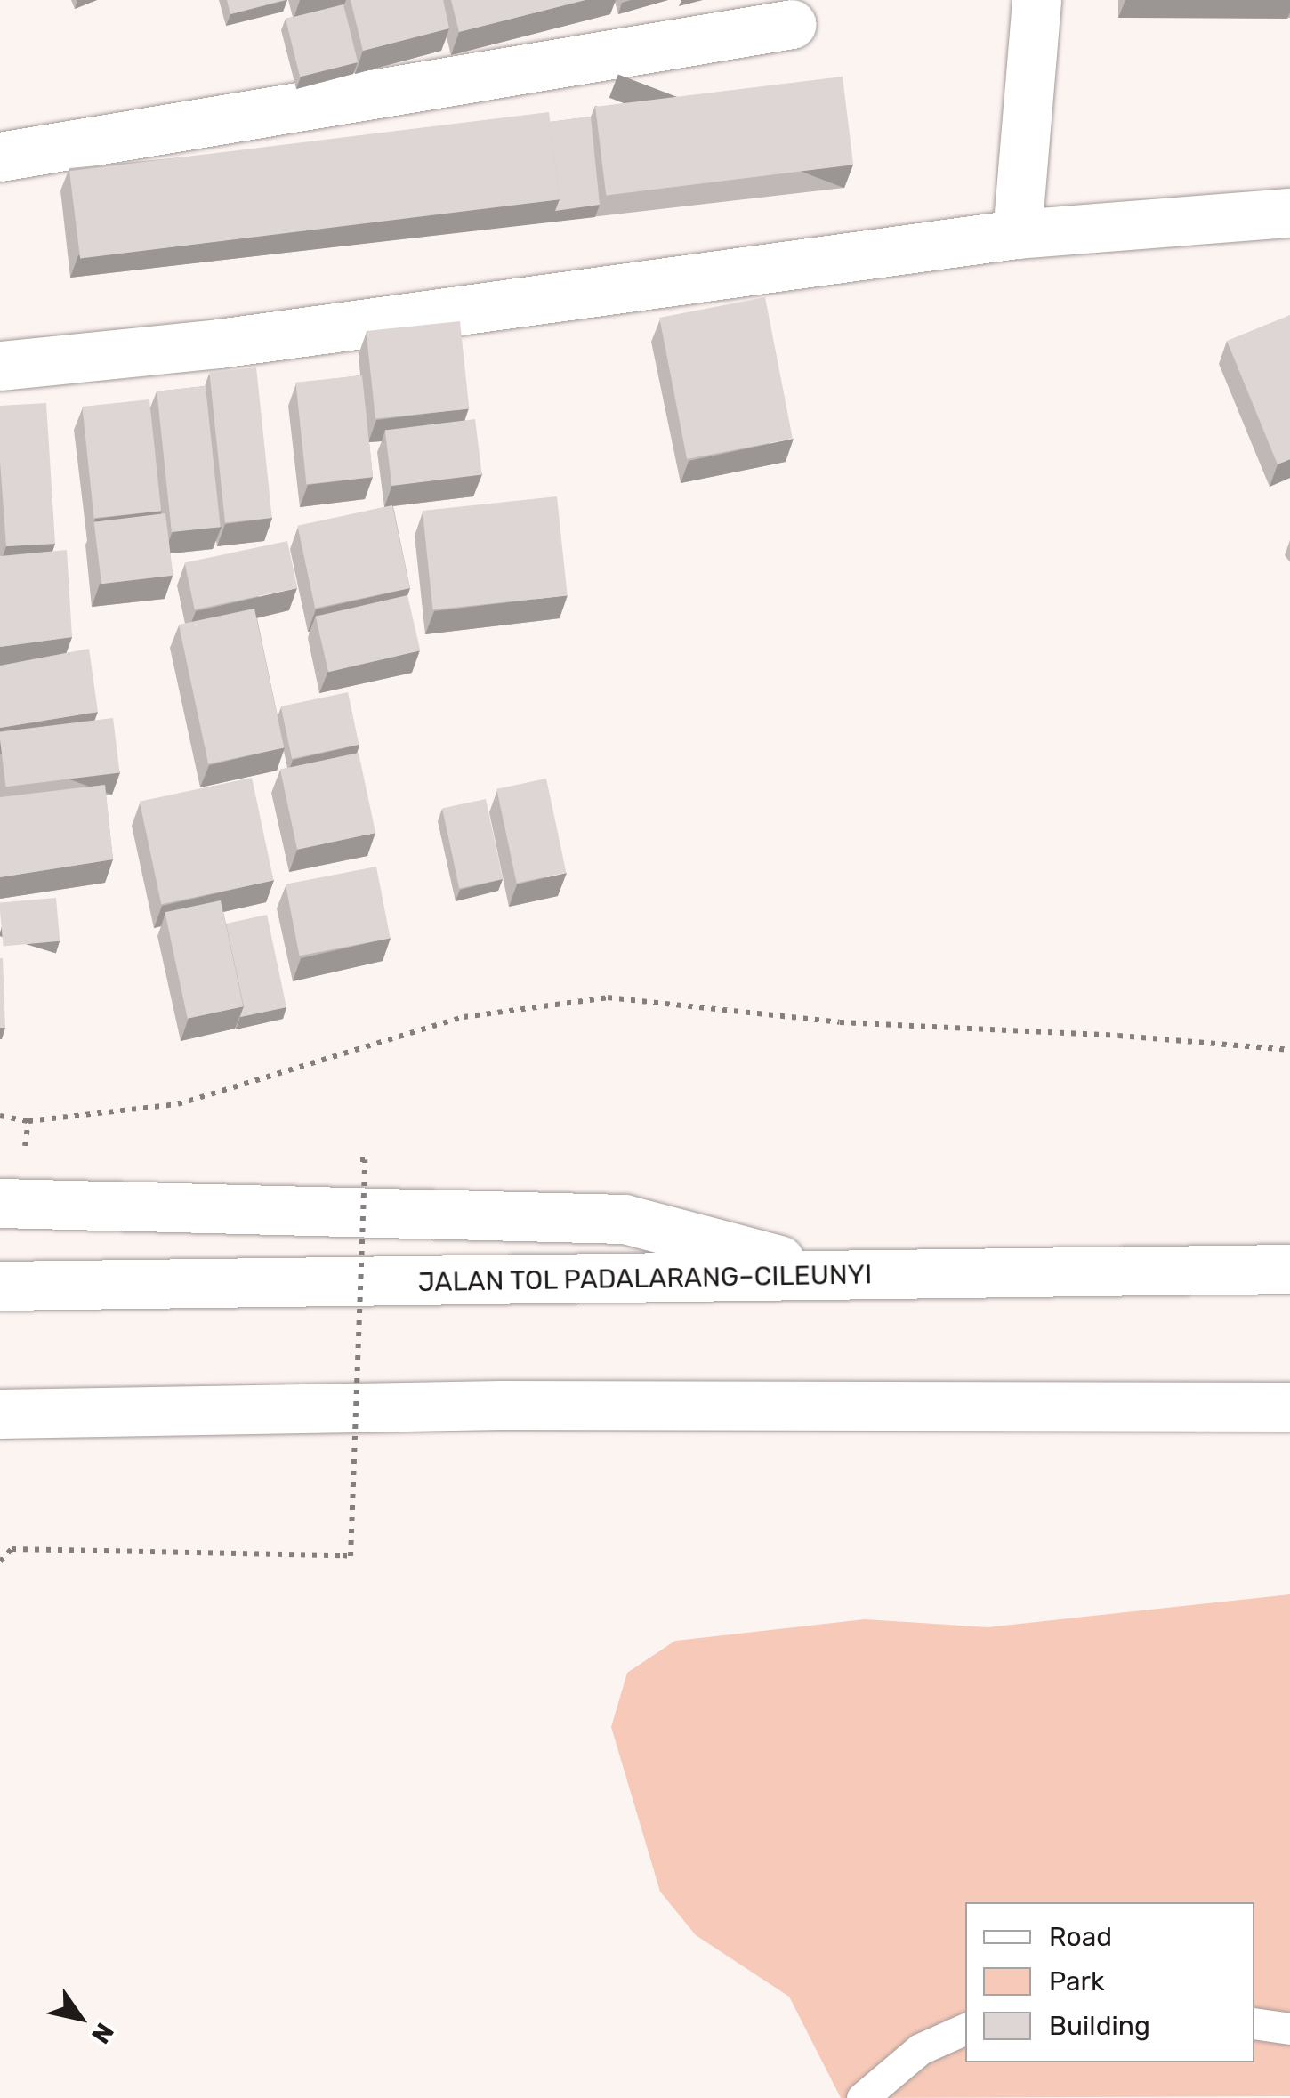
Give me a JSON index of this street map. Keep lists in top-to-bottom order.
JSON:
{
  "streets": {
    "main road": ["JALAN TOL PADALARANG–CILEUNYI"]
  },
  "legend": ["Road", "Park", "Building"],
  "north": "bottom right"
}
